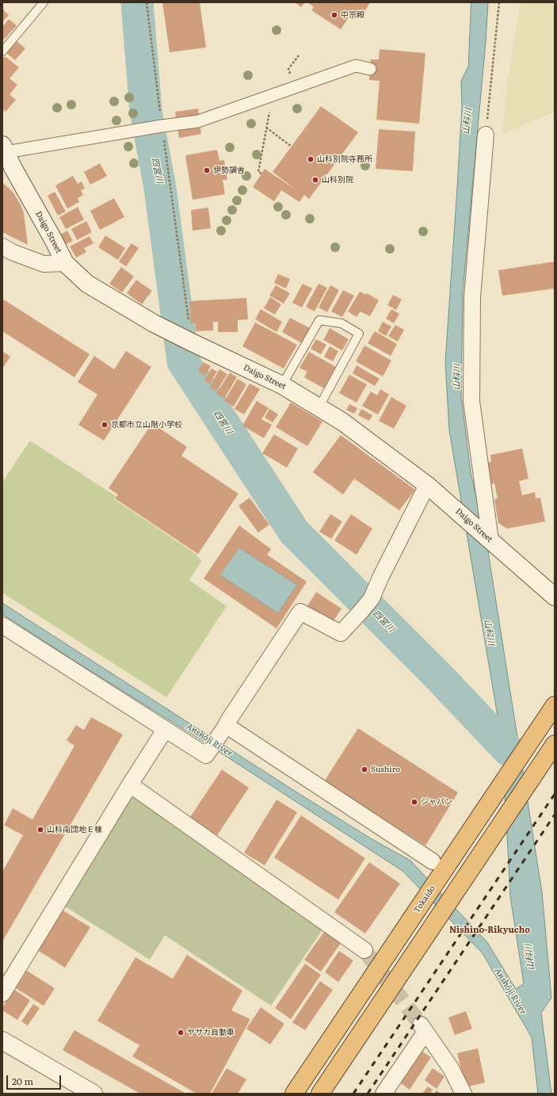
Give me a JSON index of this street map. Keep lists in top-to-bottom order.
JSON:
{
  "streets": {
    "highway": ["Tokaido"],
    "main road": ["Daigo Street"]
  },
  "districts": ["Nishino-Rikyucho"],
  "water": ["山科川", "四宮川", "Anshōji River"],
  "places": [
    "中宗殿",
    "山科別院寺務所",
    "伊勢講舎",
    "山科別院",
    "京都市立山階小学校",
    "Sushiro",
    "ジャパン",
    "山科南団地Ｅ棟",
    "ヤサカ自動車"
  ],
  "scale_bar": "20 m"
}
